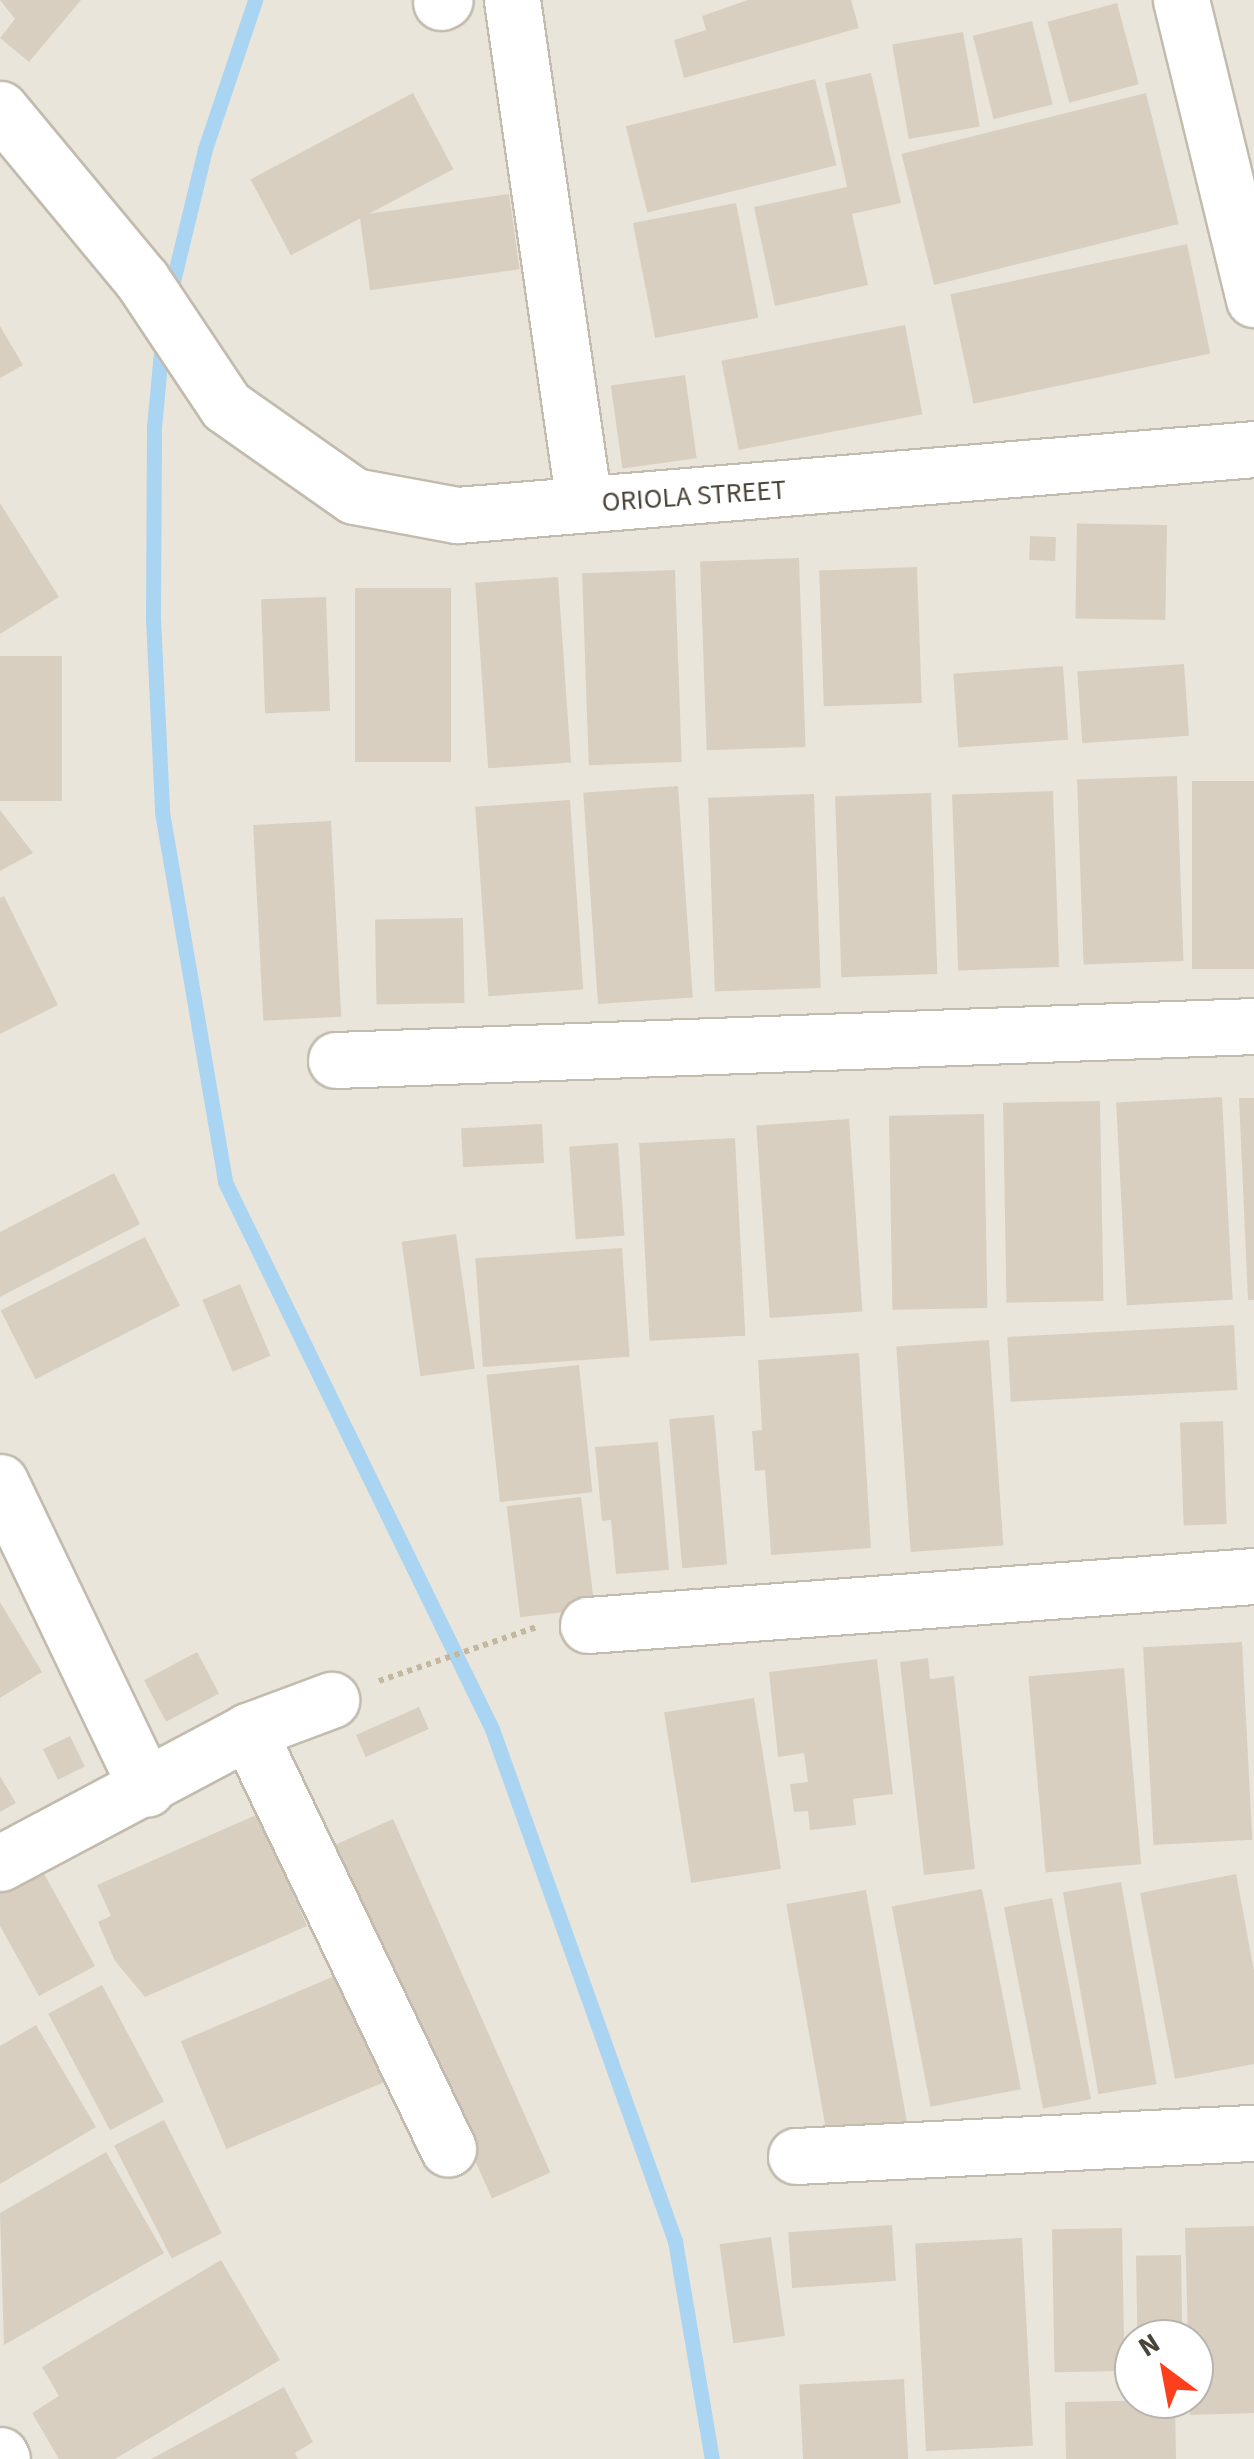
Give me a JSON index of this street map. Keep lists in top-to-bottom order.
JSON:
{
  "streets": {
    "street": ["ORIOLA STREET"]
  },
  "north": "top left"
}
